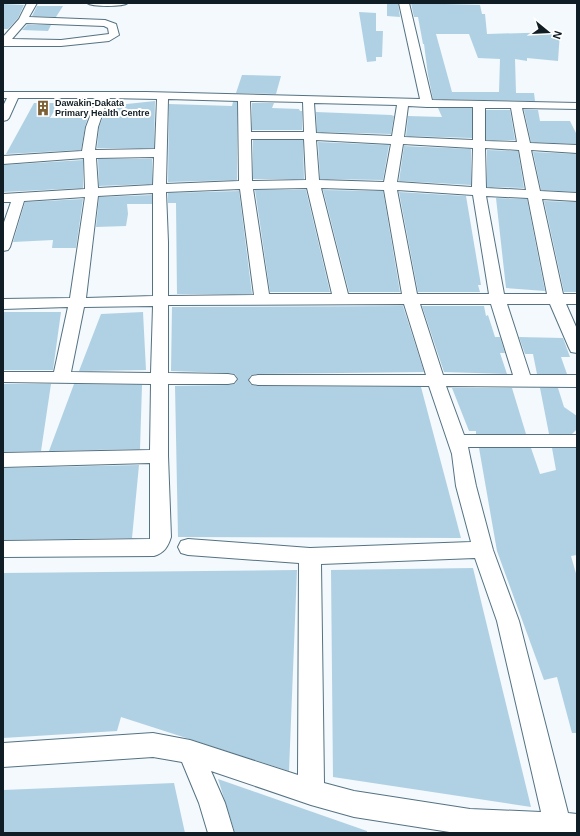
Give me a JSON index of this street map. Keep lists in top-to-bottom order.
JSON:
{
  "places": {
    "building": ["Dawakin-Dakata Primary Health Centre"]
  },
  "north": "right"
}
